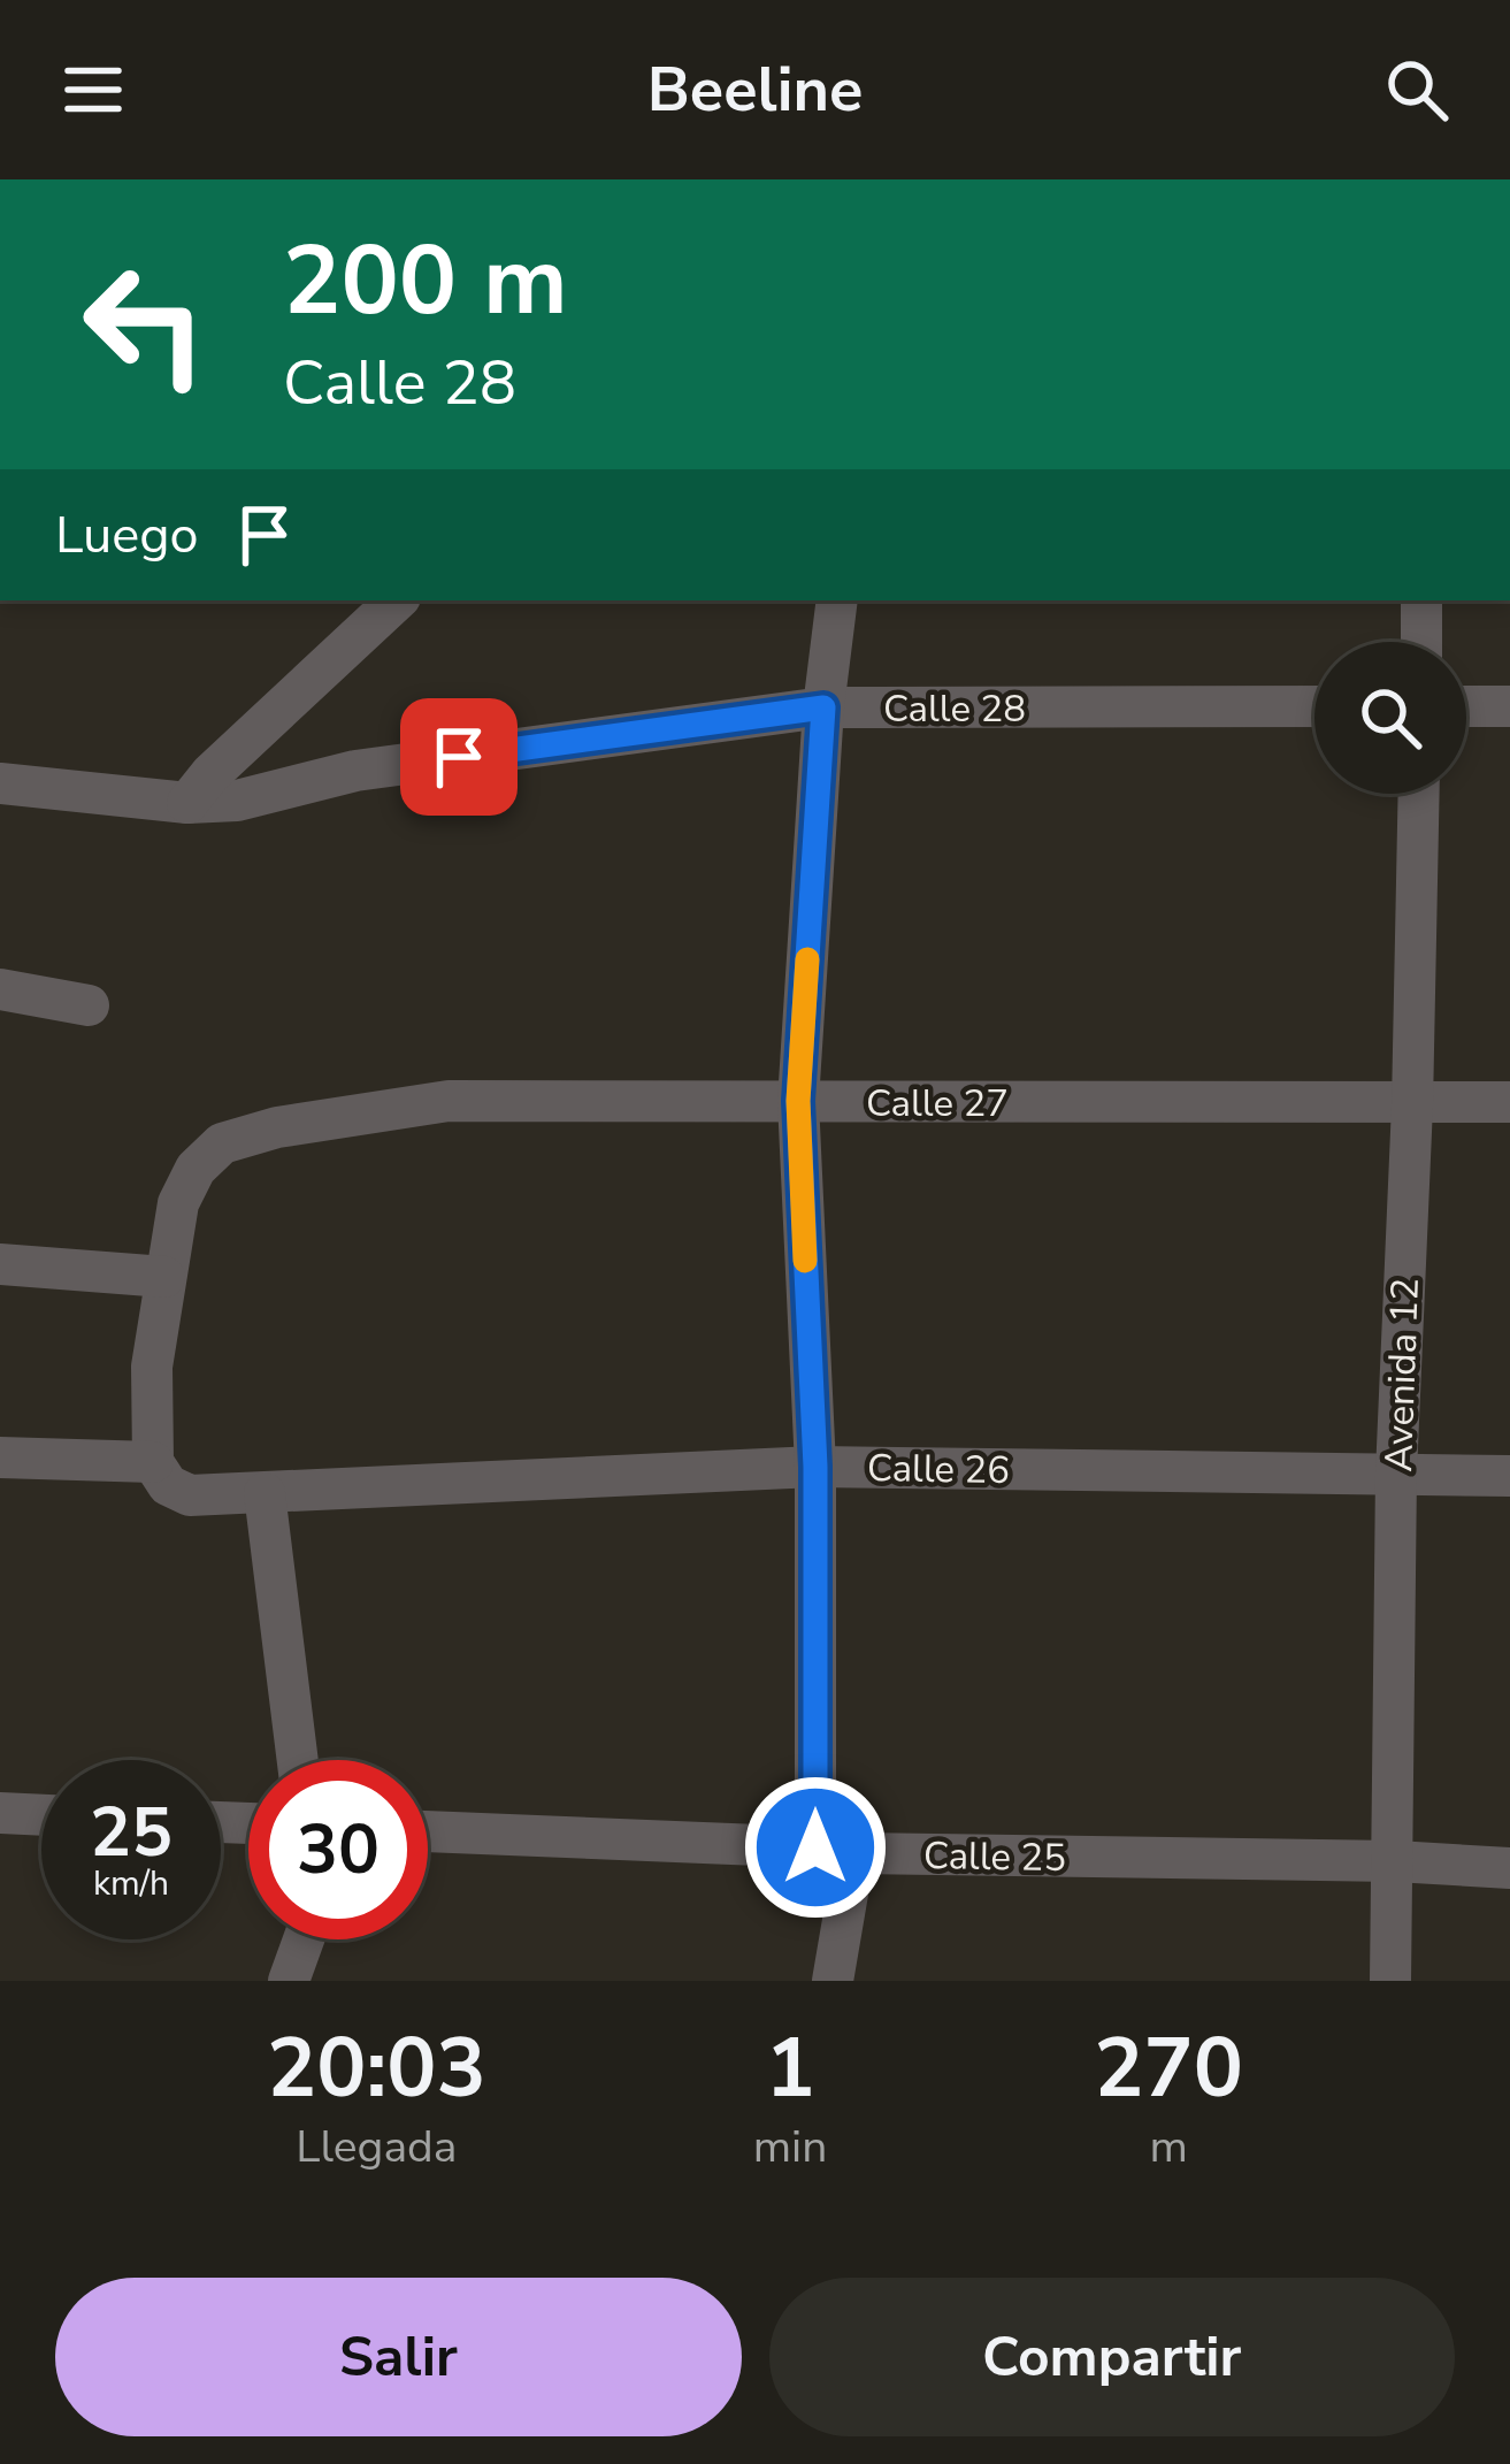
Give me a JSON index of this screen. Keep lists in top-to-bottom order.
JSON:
{
  "streets": {
    "street": [
      "Calle 28",
      "Calle 27",
      "Avenida 12",
      "Calle 26",
      "Calle 25"
    ]
  },
  "crossings": [
    ["Calle 27", "Avenida 12"],
    ["Avenida 12", "Calle 26"],
    ["Avenida 12", "Calle 25"]
  ],
  "page": {
    "header": "Beeline",
    "turn": ["200 m", "Calle 28"],
    "then": "Luego",
    "speed": "25 km/h",
    "limit": "30",
    "eta": [
      "20:03",
      "Llegada",
      "1",
      "min",
      "270",
      "m"
    ],
    "buttons": ["Salir", "Compartir"]
  }
}
